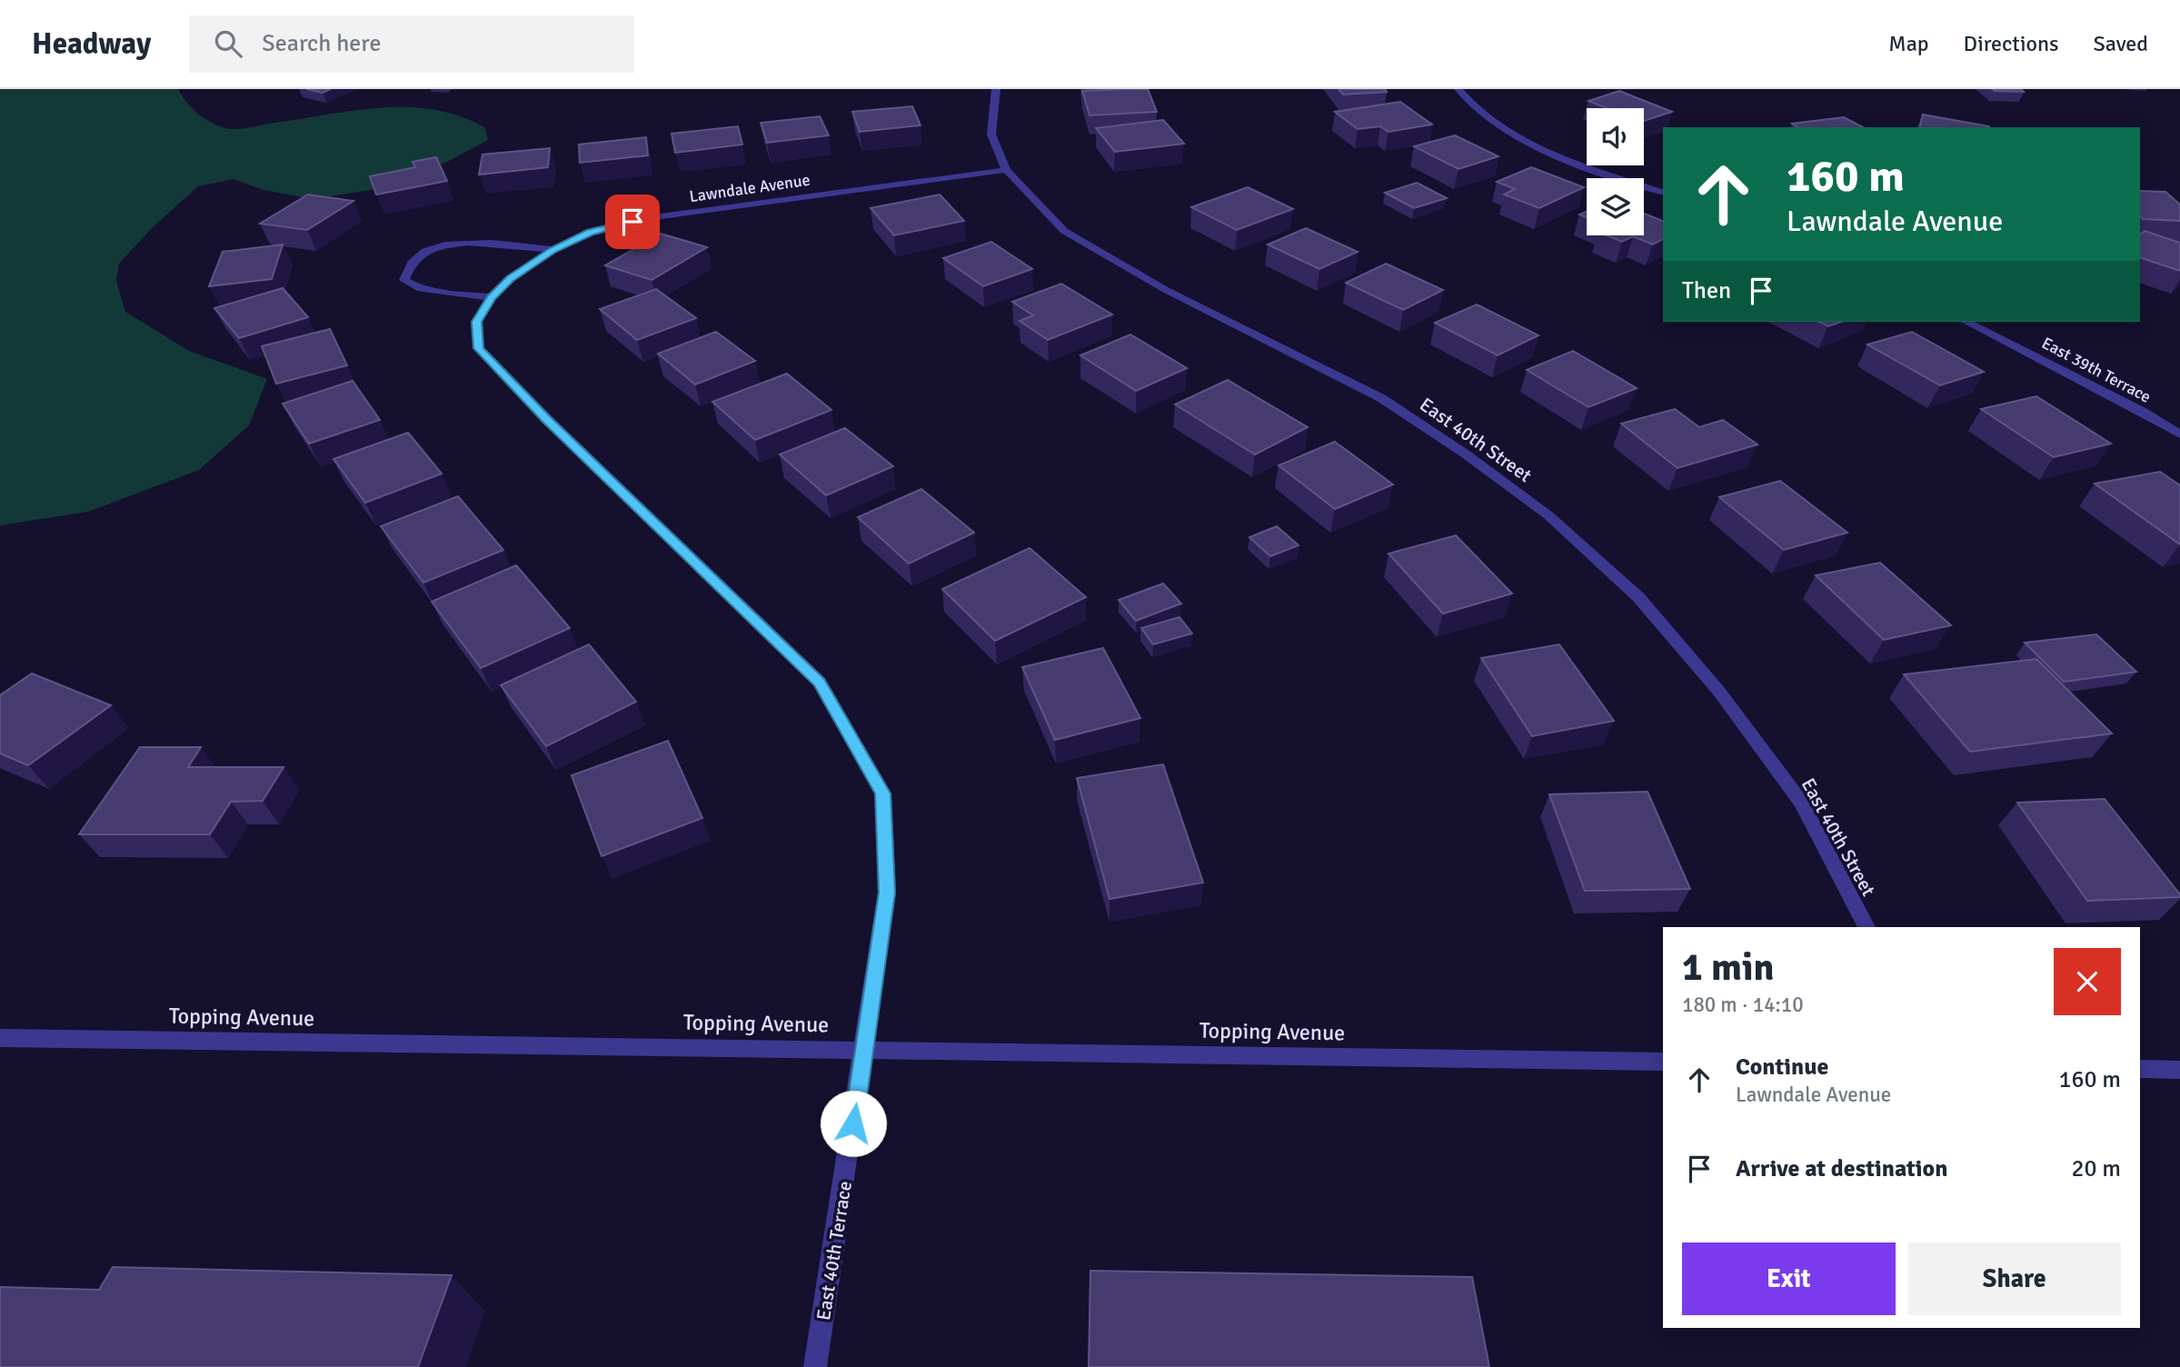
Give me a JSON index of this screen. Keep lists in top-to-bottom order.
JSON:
{
  "streets": {
    "street": [
      "Lawndale Avenue",
      "East 39th Terrace",
      "East 40th Street",
      "Topping Avenue",
      "East 40th Terrace"
    ]
  },
  "crossings": [
    ["Lawndale Avenue", "East 40th Street"],
    ["Lawndale Avenue", "East 40th Terrace"],
    ["Topping Avenue", "East 40th Terrace"]
  ],
  "page": {
    "header": "Headway",
    "search": "Search here",
    "nav": ["Map", "Directions", "Saved"],
    "turn": ["160 m", "Lawndale Avenue"],
    "then": "Then",
    "heading": ["1 min", "180 m · 14:10"],
    "list": [
      {
        "name": "Continue",
        "note": "Lawndale Avenue",
        "value": "160 m"
      },
      {
        "name": "Arrive at destination",
        "value": "20 m"
      }
    ],
    "buttons": ["Exit", "Share"]
  }
}
